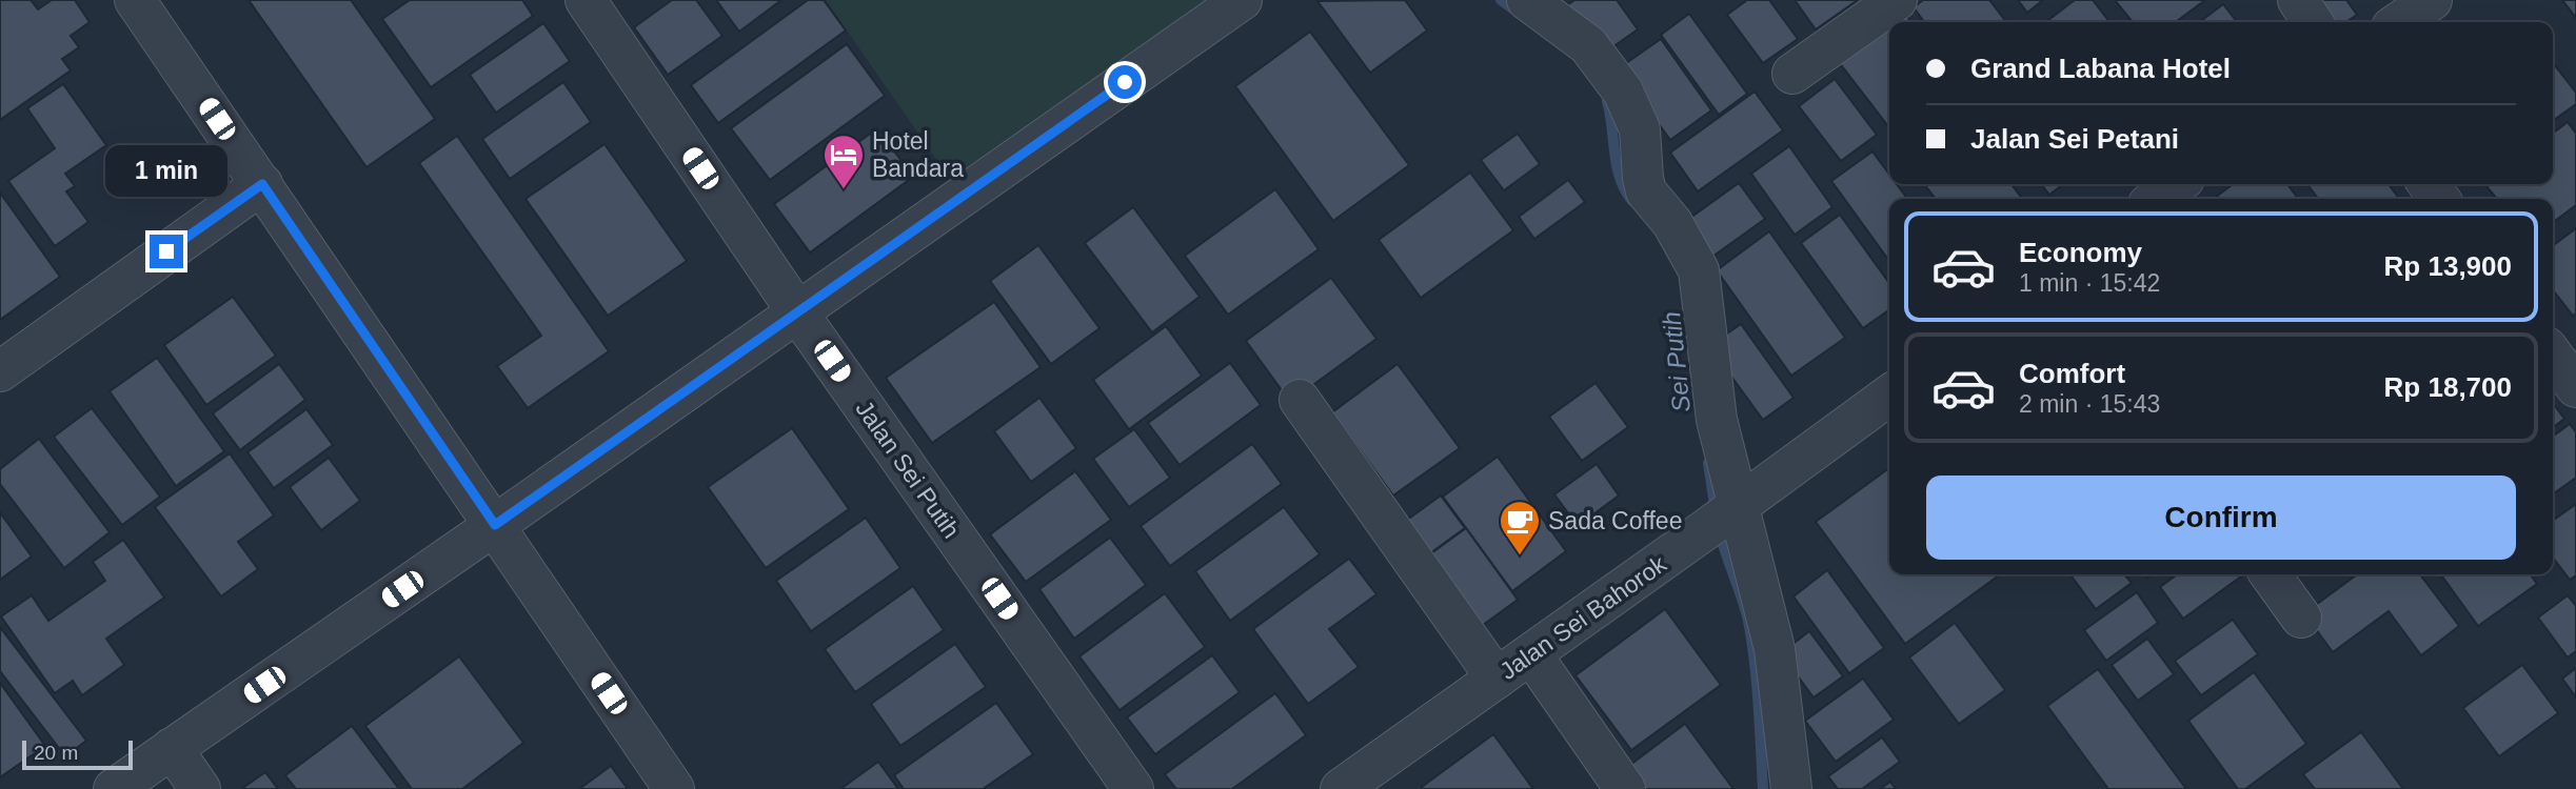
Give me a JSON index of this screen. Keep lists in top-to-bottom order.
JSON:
{
  "streets": {
    "street": ["Jalan Sei Putih", "Jalan Sei Bahorok"]
  },
  "water": ["Sei Putih"],
  "places": {
    "hotel": ["Hotel Bandara"],
    "cafe": ["Sada Coffee"]
  },
  "scale_bar": "20 m",
  "page": {
    "banner": ["Grand Labana Hotel", "Jalan Sei Petani"],
    "bubble": "1 min",
    "list": [
      {
        "name": "Economy",
        "note": "1 min · 15:42",
        "value": "Rp 13,900"
      },
      {
        "name": "Comfort",
        "note": "2 min · 15:43",
        "value": "Rp 18,700"
      }
    ],
    "buttons": "Confirm",
    "scale": "20 m"
  }
}
